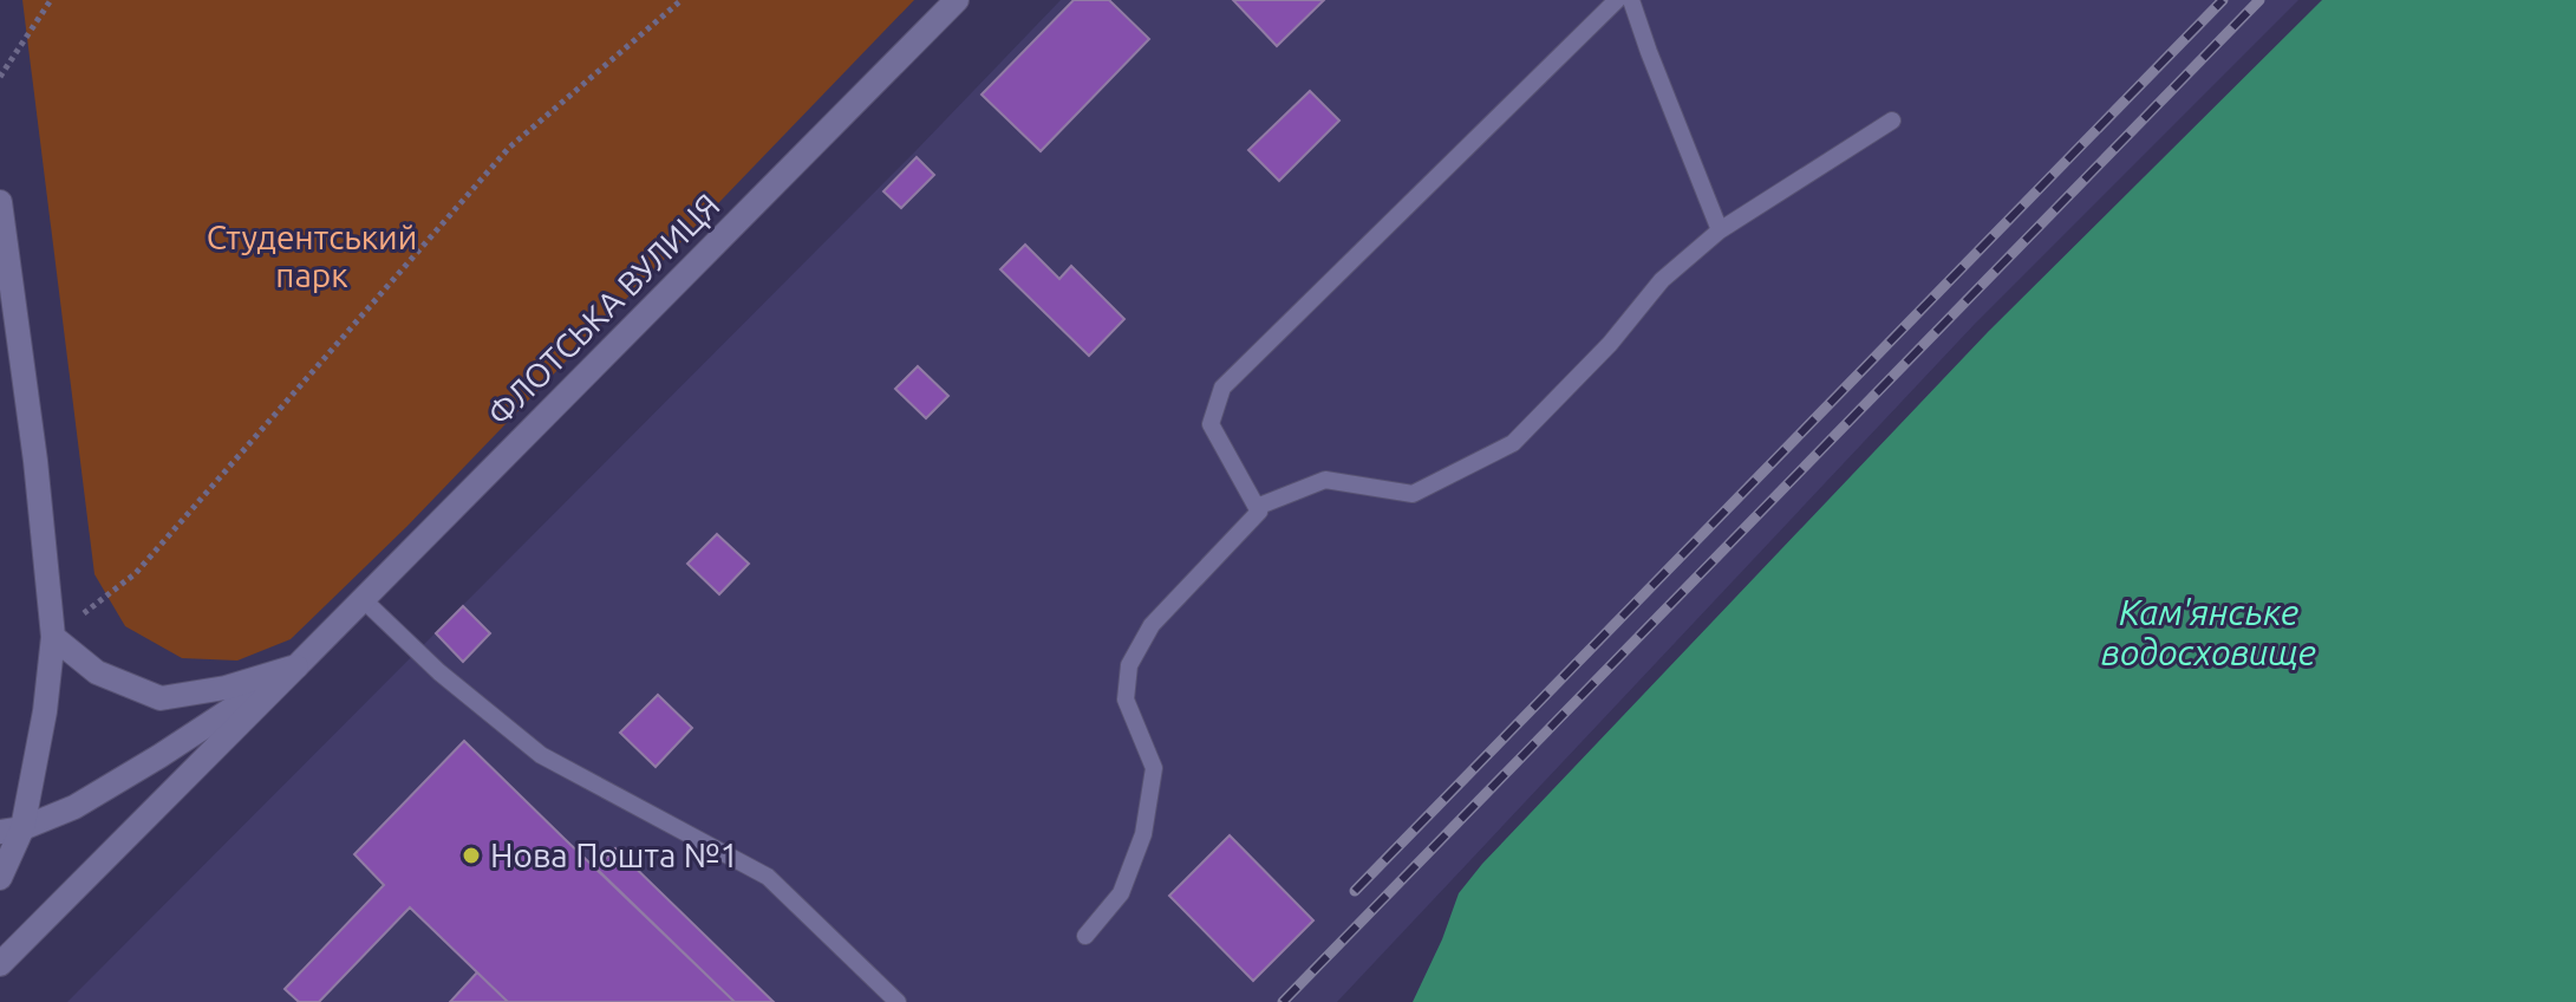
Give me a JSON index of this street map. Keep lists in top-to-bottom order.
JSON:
{
  "streets": {
    "street": ["ФЛОТСЬКА ВУЛИЦЯ"]
  },
  "water": ["Кам'янське водосховище"],
  "parks": ["Студентський парк"],
  "places": ["Нова Пошта №1"]
}
